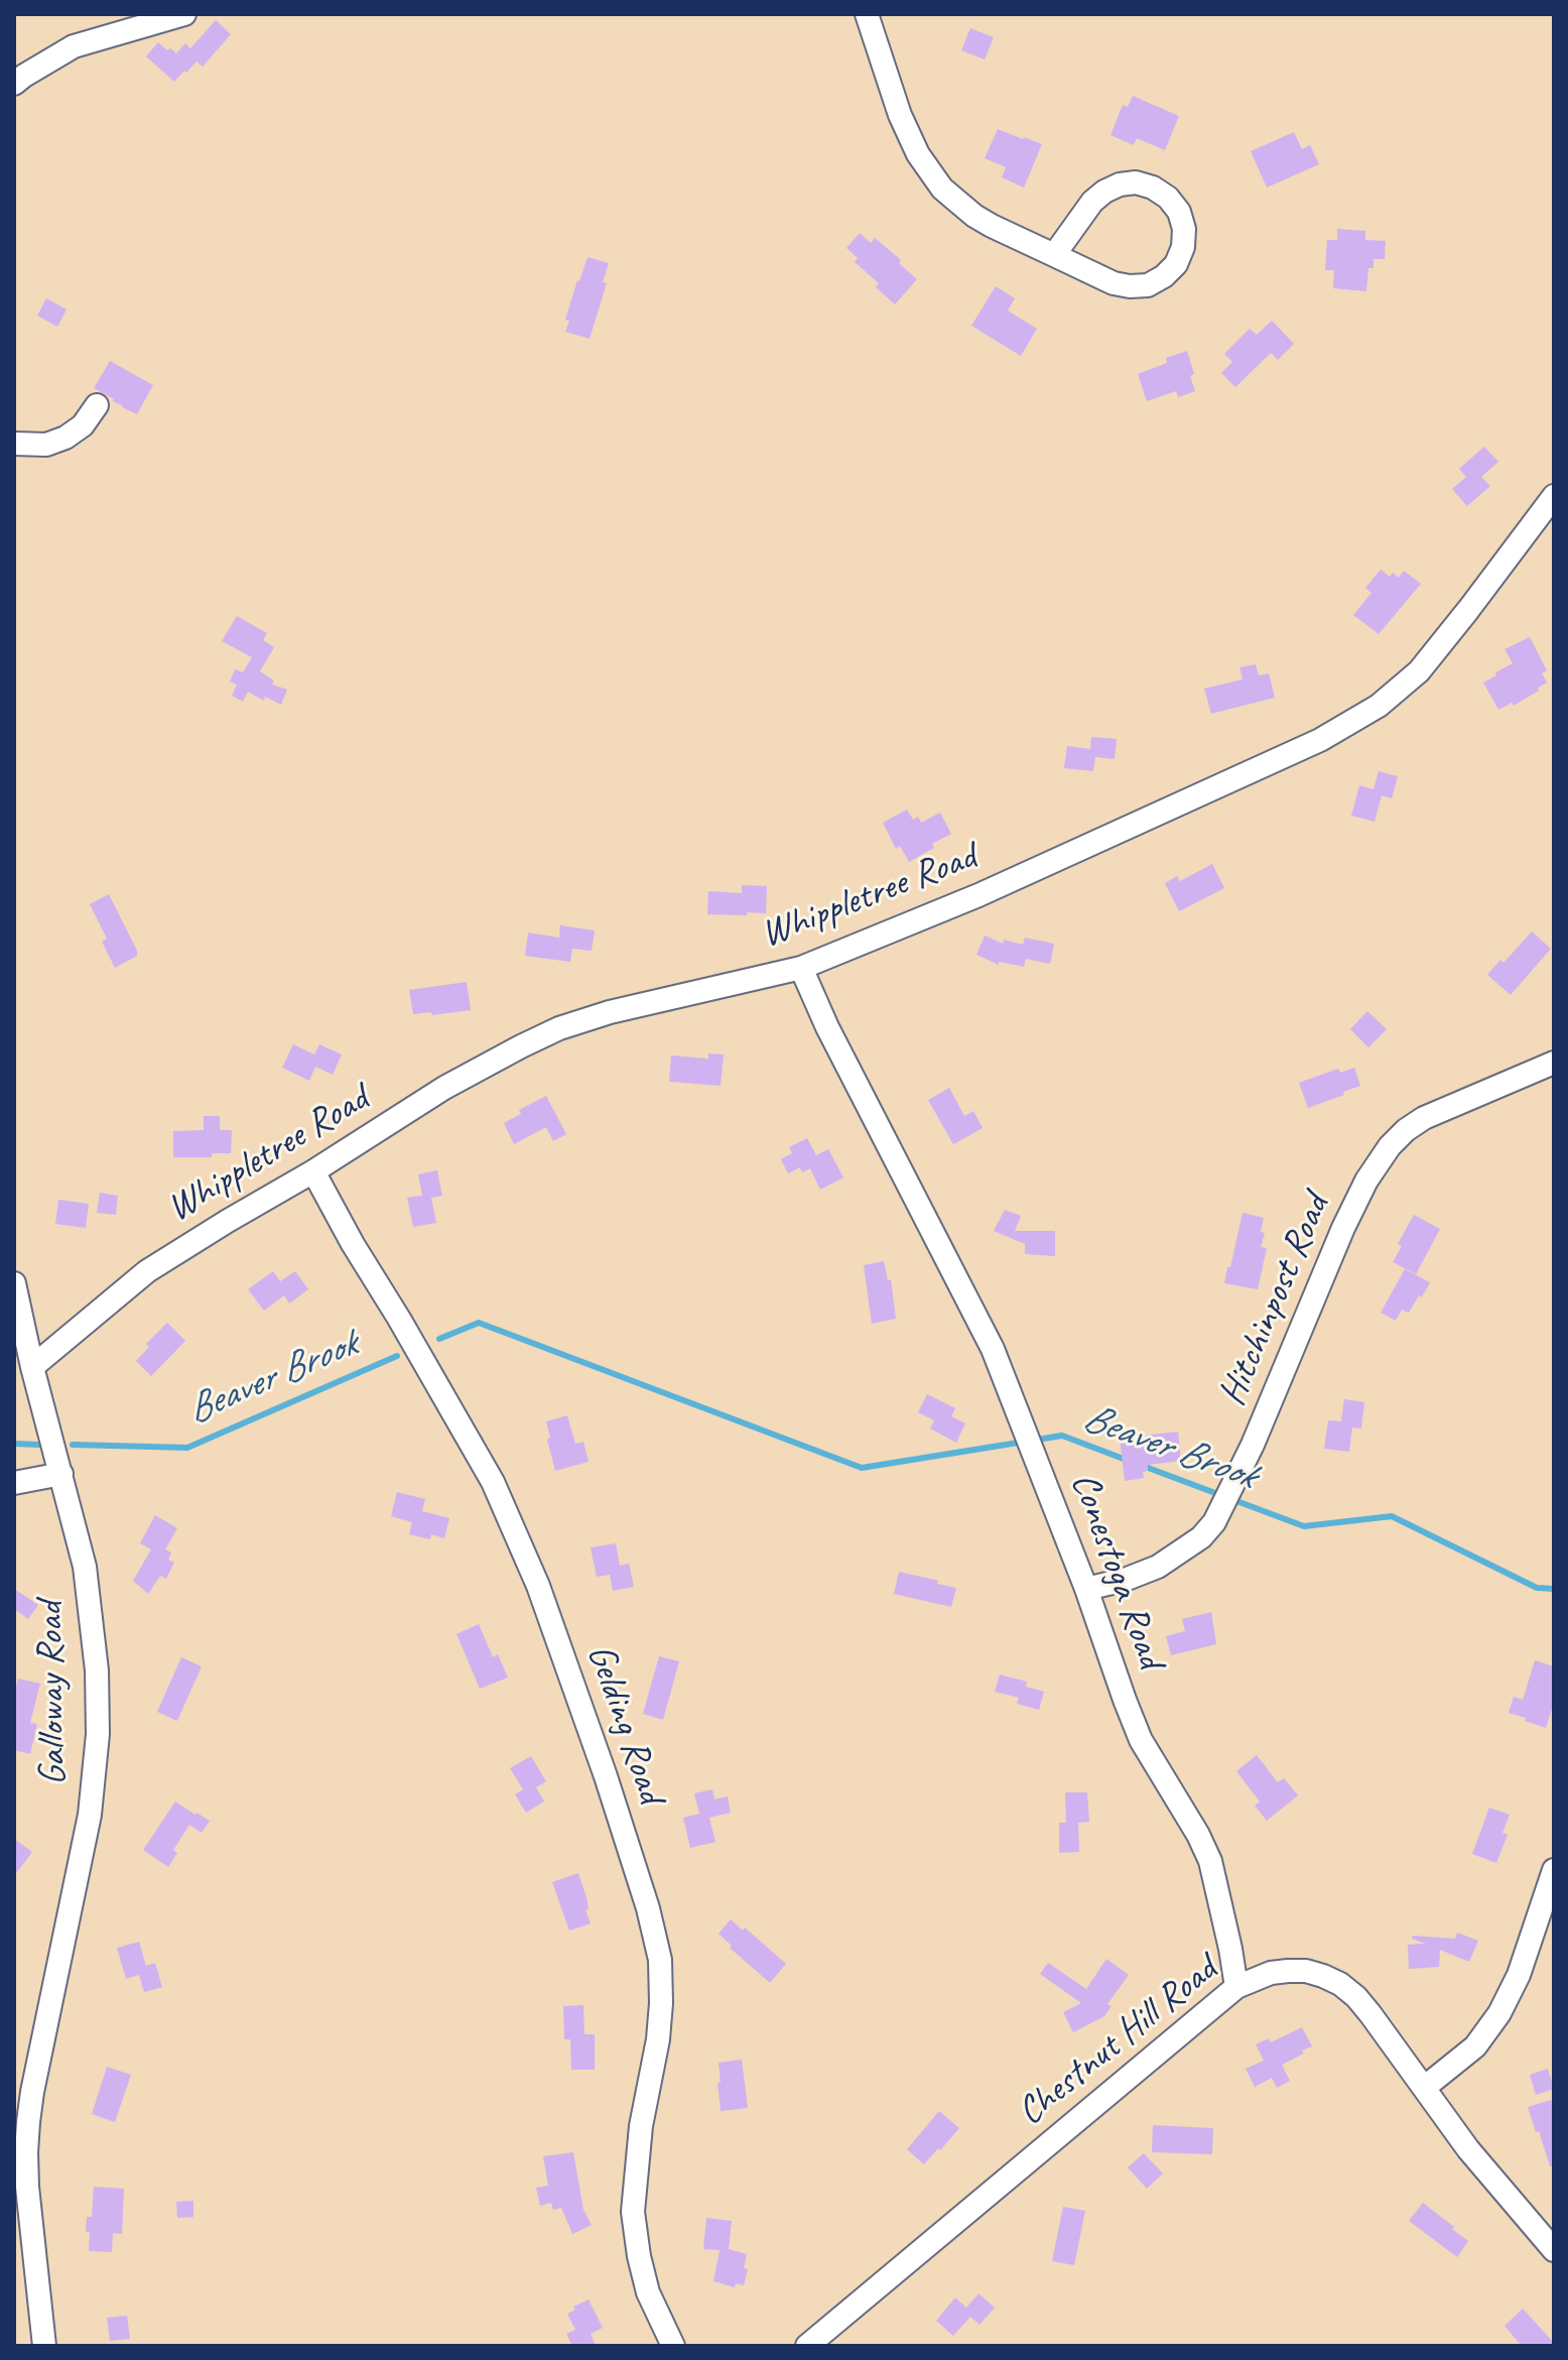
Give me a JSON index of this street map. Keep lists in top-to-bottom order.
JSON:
{
  "streets": {
    "street": [
      "Whippletree Road",
      "Hitchinpost Road",
      "Conestoga Road",
      "Galloway Road",
      "Gelding Road",
      "Chestnut Hill Road"
    ]
  },
  "crossings": [
    ["Whippletree Road", "Conestoga Road"],
    ["Whippletree Road", "Galloway Road"],
    ["Whippletree Road", "Gelding Road"],
    ["Hitchinpost Road", "Conestoga Road"],
    ["Conestoga Road", "Chestnut Hill Road"]
  ],
  "water": ["Beaver Brook"]
}
